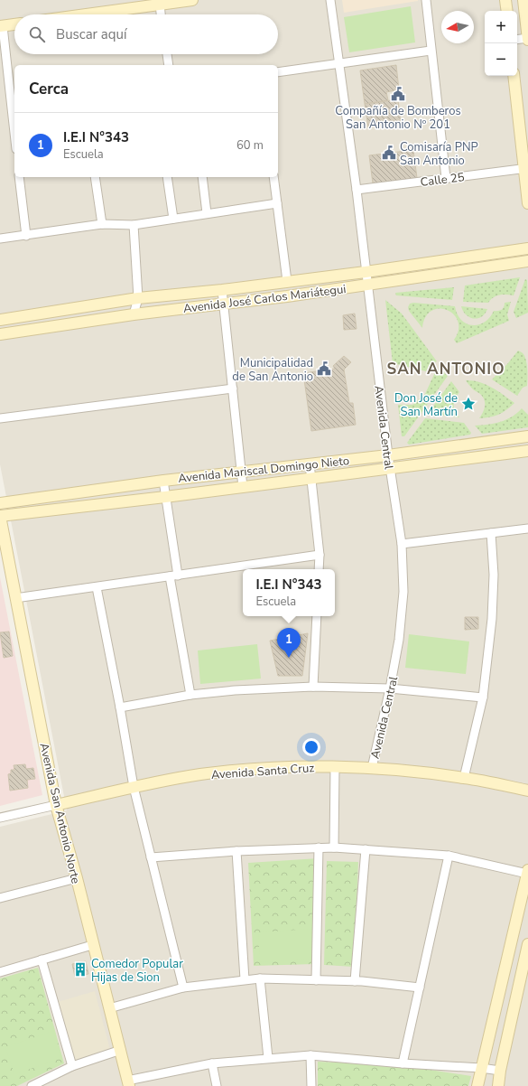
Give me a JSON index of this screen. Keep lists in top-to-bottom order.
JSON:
{
  "streets": {
    "street": [
      "Calle 25",
      "Avenida José Carlos Mariátegui",
      "Avenida Central",
      "Avenida Mariscal Domingo Nieto",
      "Avenida Santa Cruz",
      "Avenida San Antonio Norte"
    ]
  },
  "crossings": [
    ["Calle 25", "Avenida Central"],
    ["Avenida José Carlos Mariátegui", "Avenida Central"],
    ["Avenida Central", "Avenida Mariscal Domingo Nieto"],
    ["Avenida Central", "Avenida Santa Cruz"],
    ["Avenida Mariscal Domingo Nieto", "Avenida San Antonio Norte"],
    ["Avenida Santa Cruz", "Avenida San Antonio Norte"]
  ],
  "districts": ["SAN ANTONIO"],
  "places": {
    "public building": ["Compañía de Bomberos San Antonio Nº 201", "Comisaría PNP San Antonio", "Municipalidad de San Antonio"],
    "place": ["Don José de San Martín"],
    "building": ["Comedor Popular Hijas de Sion"]
  },
  "north": "left",
  "page": {
    "map_buttons": ["+", "−"],
    "search": "Buscar aquí",
    "heading": "Cerca",
    "list": [
      {
        "mark": "1",
        "name": "I.E.I N°343",
        "note": "Escuela",
        "value": "60 m"
      }
    ],
    "popup": ["I.E.I N°343", "Escuela"],
    "pins": "1"
  }
}
